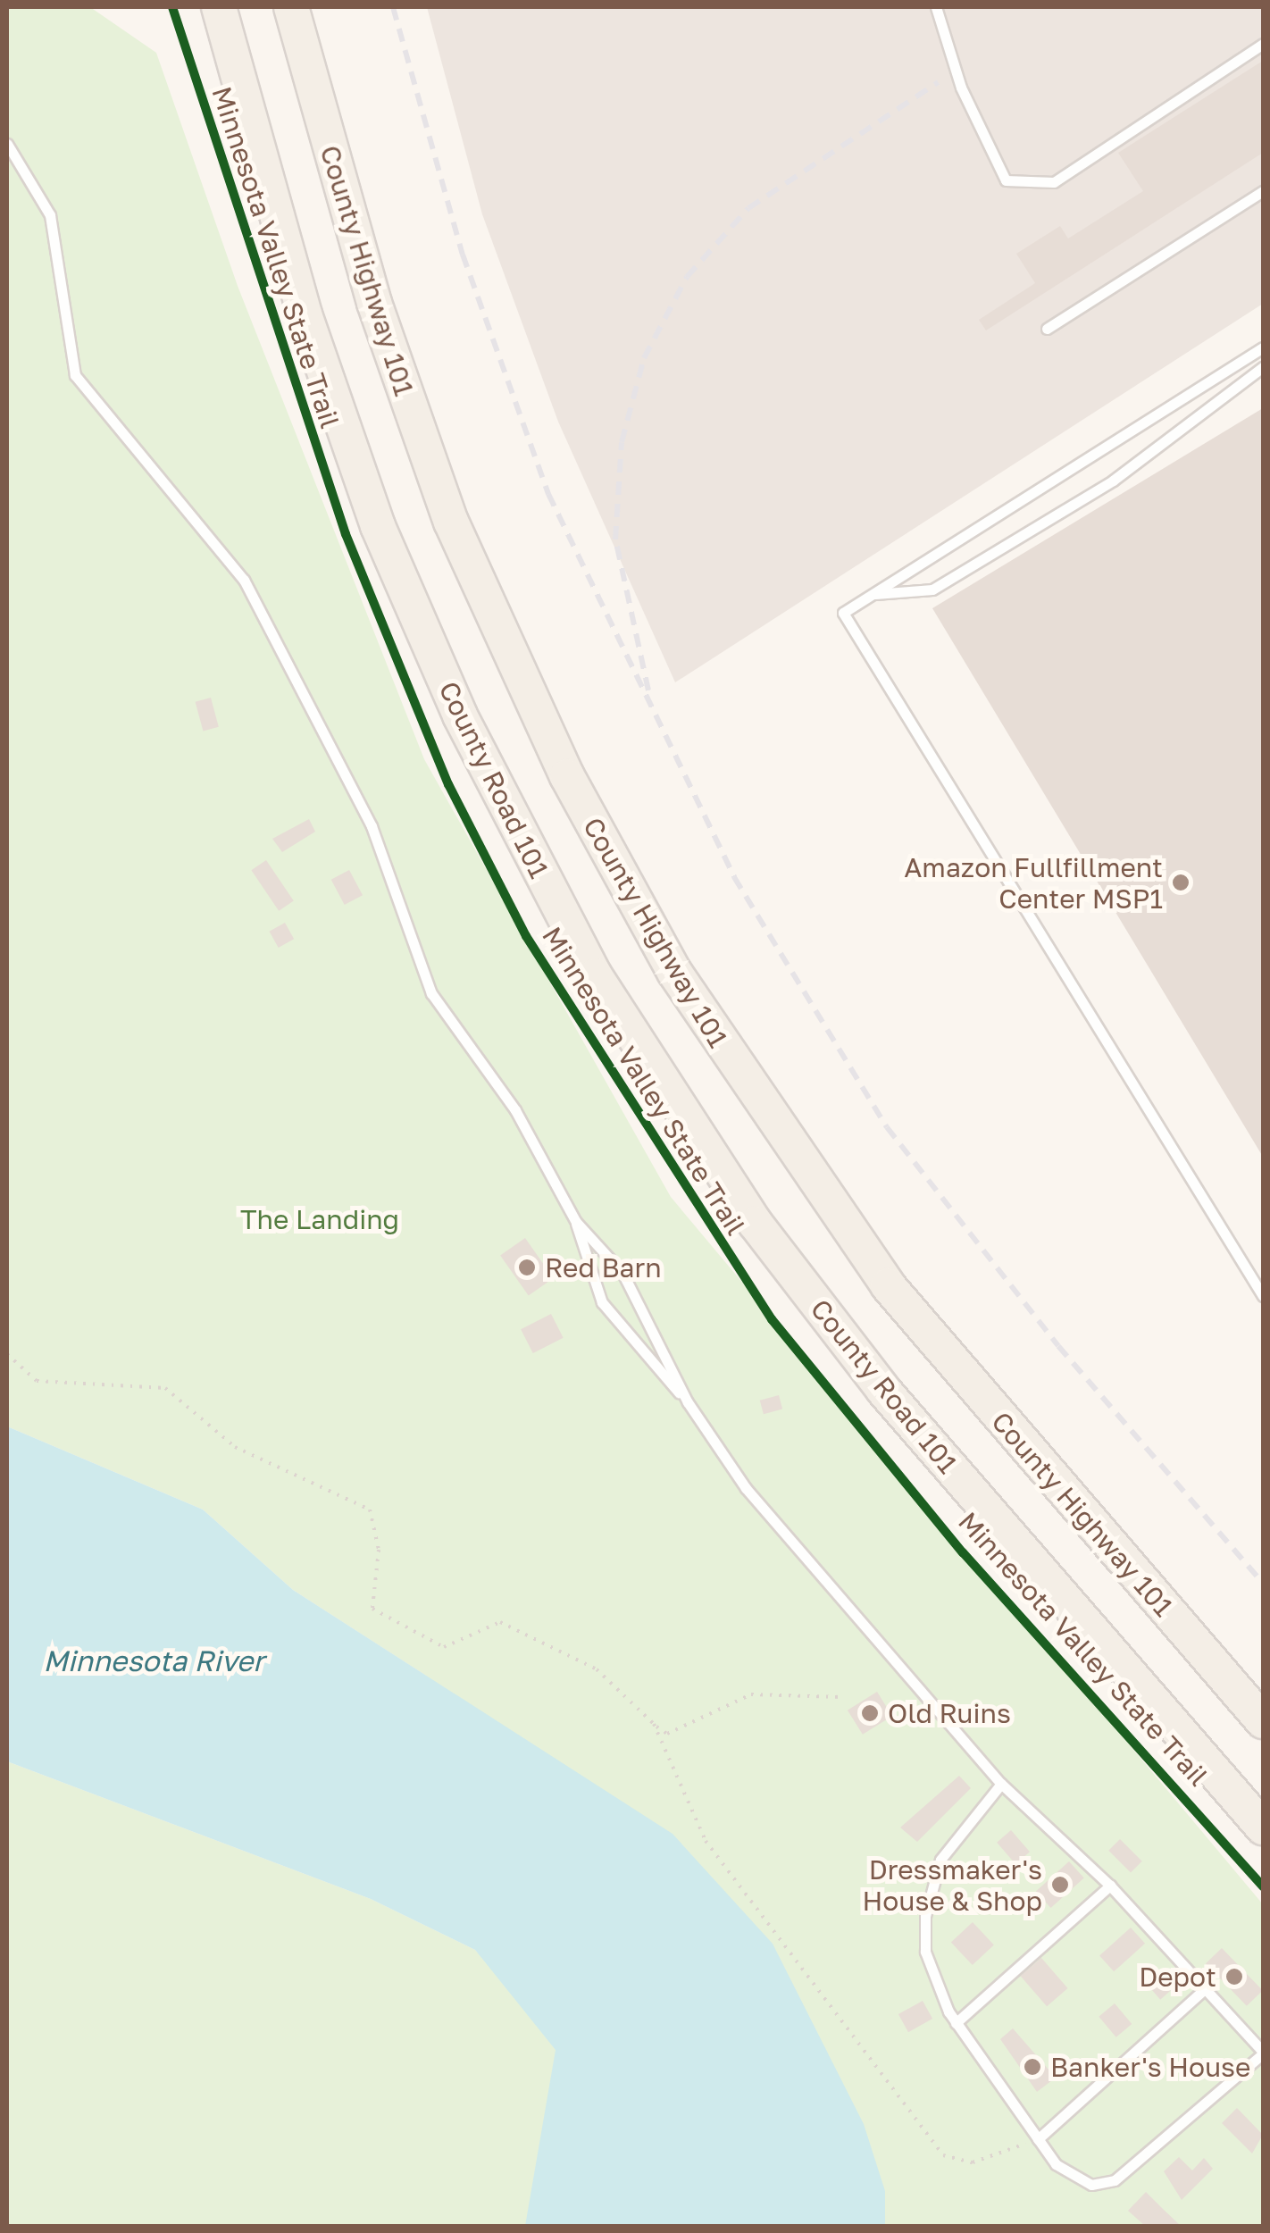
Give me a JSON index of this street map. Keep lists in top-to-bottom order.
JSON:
{
  "streets": {
    "main road": ["County Highway 101", "County Road 101"],
    "cycle path": ["Minnesota Valley State Trail"]
  },
  "water": ["Minnesota River"],
  "parks": ["The Landing"],
  "places": [
    "Amazon Fullfillment Center MSP1",
    "Red Barn",
    "Old Ruins",
    "Dressmaker's House & Shop",
    "Depot",
    "Banker's House"
  ]
}
